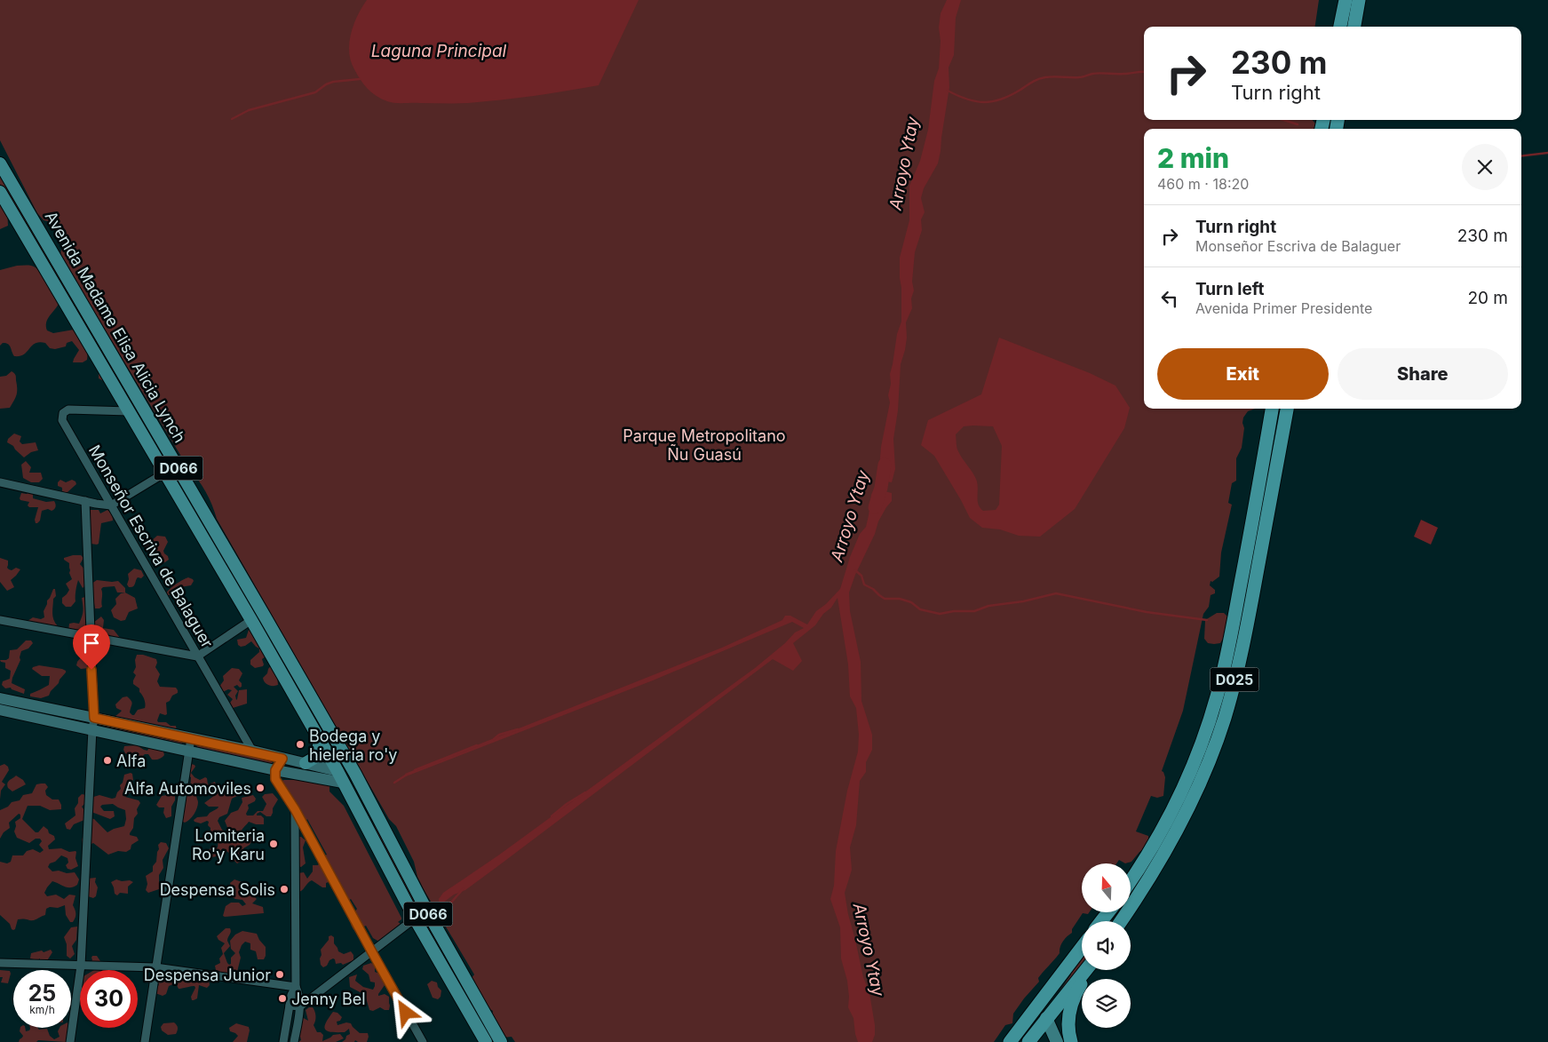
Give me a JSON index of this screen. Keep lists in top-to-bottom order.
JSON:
{
  "streets": {
    "highway": ["Avenida Madame Elisa Alicia Lynch", "D066", "D025"],
    "street": ["Monseñor Escriva de Balaguer"]
  },
  "crossings": [
    ["Avenida Madame Elisa Alicia Lynch", "Monseñor Escriva de Balaguer"]
  ],
  "water": ["Laguna Principal", "Arroyo Ytay"],
  "parks": ["Parque Metropolitano Ñu Guasú"],
  "places": [
    "Bodega y hieleria ro'y",
    "Alfa",
    "Alfa Automoviles",
    "Lomiteria Ro'y Karu",
    "Despensa Solis",
    "Despensa Junior",
    "Jenny Bel"
  ],
  "north": "top",
  "page": {
    "turn": ["230 m", "Turn right"],
    "heading": ["2 min", "460 m · 18:20"],
    "list": [
      {
        "name": "Turn right",
        "note": "Monseñor Escriva de Balaguer",
        "value": "230 m"
      },
      {
        "name": "Turn left",
        "note": "Avenida Primer Presidente",
        "value": "20 m"
      }
    ],
    "buttons": ["Exit", "Share"],
    "speed": "25 km/h",
    "limit": "30"
  }
}
